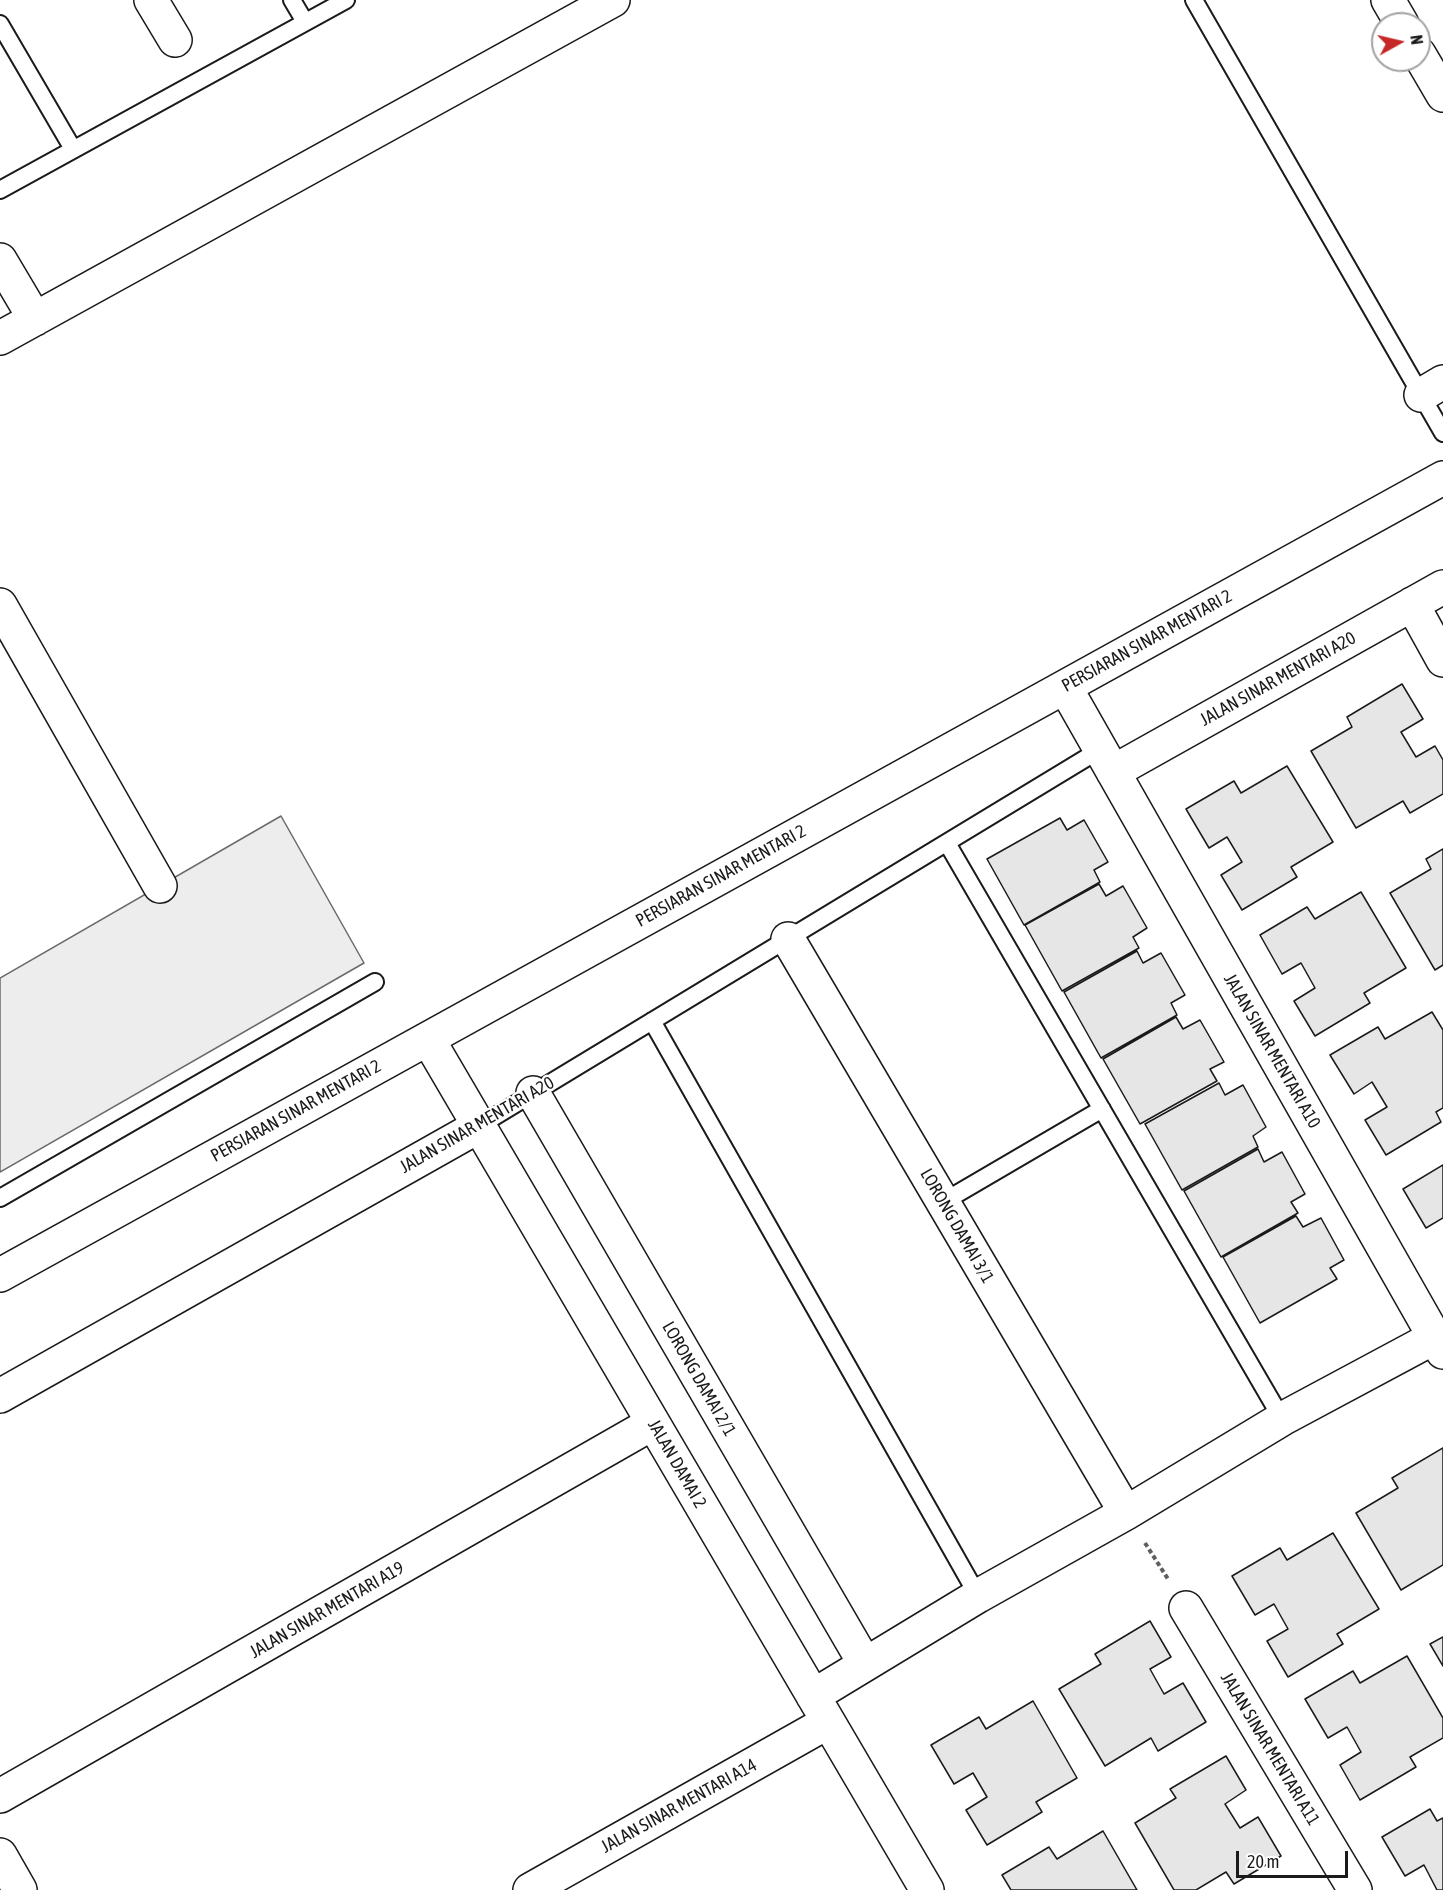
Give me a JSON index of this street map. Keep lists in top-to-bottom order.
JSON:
{
  "streets": {
    "street": [
      "PERSIARAN SINAR MENTARI 2",
      "JALAN SINAR MENTARI A20",
      "JALAN SINAR MENTARI A10",
      "LORONG DAMAI 3/1",
      "LORONG DAMAI 2/1",
      "JALAN DAMAI 2",
      "JALAN SINAR MENTARI A19",
      "JALAN SINAR MENTARI A11",
      "JALAN SINAR MENTARI A14"
    ]
  },
  "crossings": [
    ["PERSIARAN SINAR MENTARI 2", "JALAN SINAR MENTARI A10"],
    ["PERSIARAN SINAR MENTARI 2", "JALAN DAMAI 2"],
    ["JALAN SINAR MENTARI A20", "JALAN SINAR MENTARI A10"],
    ["JALAN SINAR MENTARI A20", "LORONG DAMAI 3/1"],
    ["JALAN SINAR MENTARI A20", "LORONG DAMAI 2/1"],
    ["JALAN SINAR MENTARI A20", "JALAN DAMAI 2"],
    ["JALAN SINAR MENTARI A10", "JALAN SINAR MENTARI A14"],
    ["LORONG DAMAI 3/1", "JALAN SINAR MENTARI A14"],
    ["LORONG DAMAI 2/1", "JALAN SINAR MENTARI A14"],
    ["JALAN DAMAI 2", "JALAN SINAR MENTARI A19"],
    ["JALAN DAMAI 2", "JALAN SINAR MENTARI A14"]
  ],
  "scale_bar": "20 m",
  "north": "right"
}
